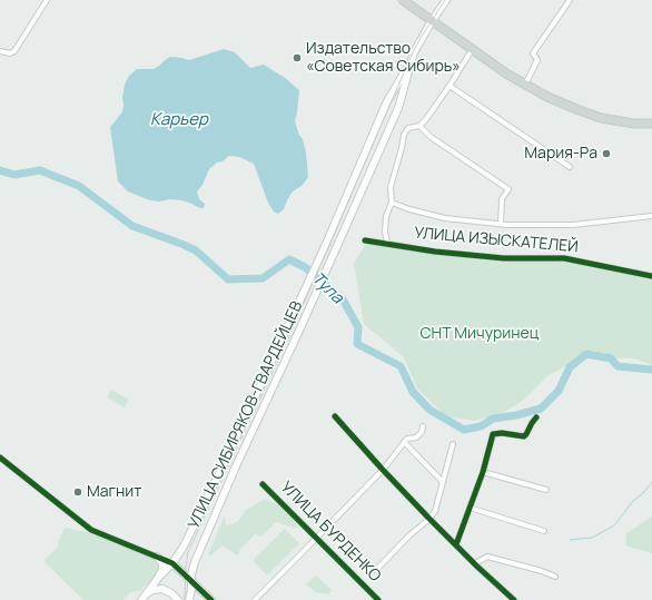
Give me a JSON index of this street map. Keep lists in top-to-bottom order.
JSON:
{
  "streets": {
    "main road": ["УЛИЦА СИБИРЯКОВ-ГВАРДЕЙЦЕВ"],
    "street": ["УЛИЦА ИЗЫСКАТЕЛЕЙ", "УЛИЦА БУРДЕНКО"]
  },
  "water": ["Карьер", "Тула"],
  "parks": ["СНТ Мичуринец"],
  "places": ["Издательство «Советская Сибирь»", "Мария-Ра", "Магнит"]
}
